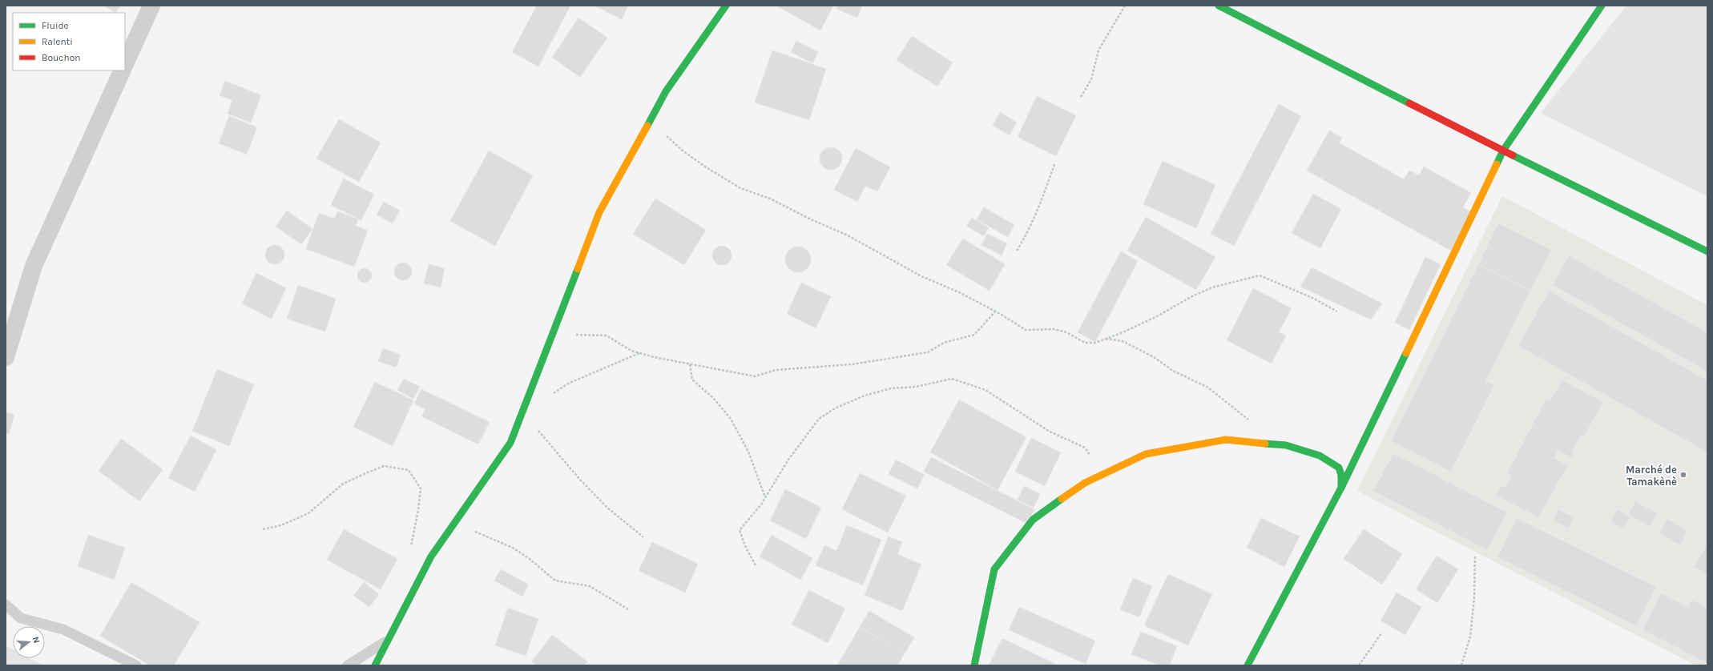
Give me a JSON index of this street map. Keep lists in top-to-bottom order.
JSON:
{
  "places": ["Marché de Tamakènè"],
  "legend": ["Fluide", "Ralenti", "Bouchon"],
  "north": "right"
}
